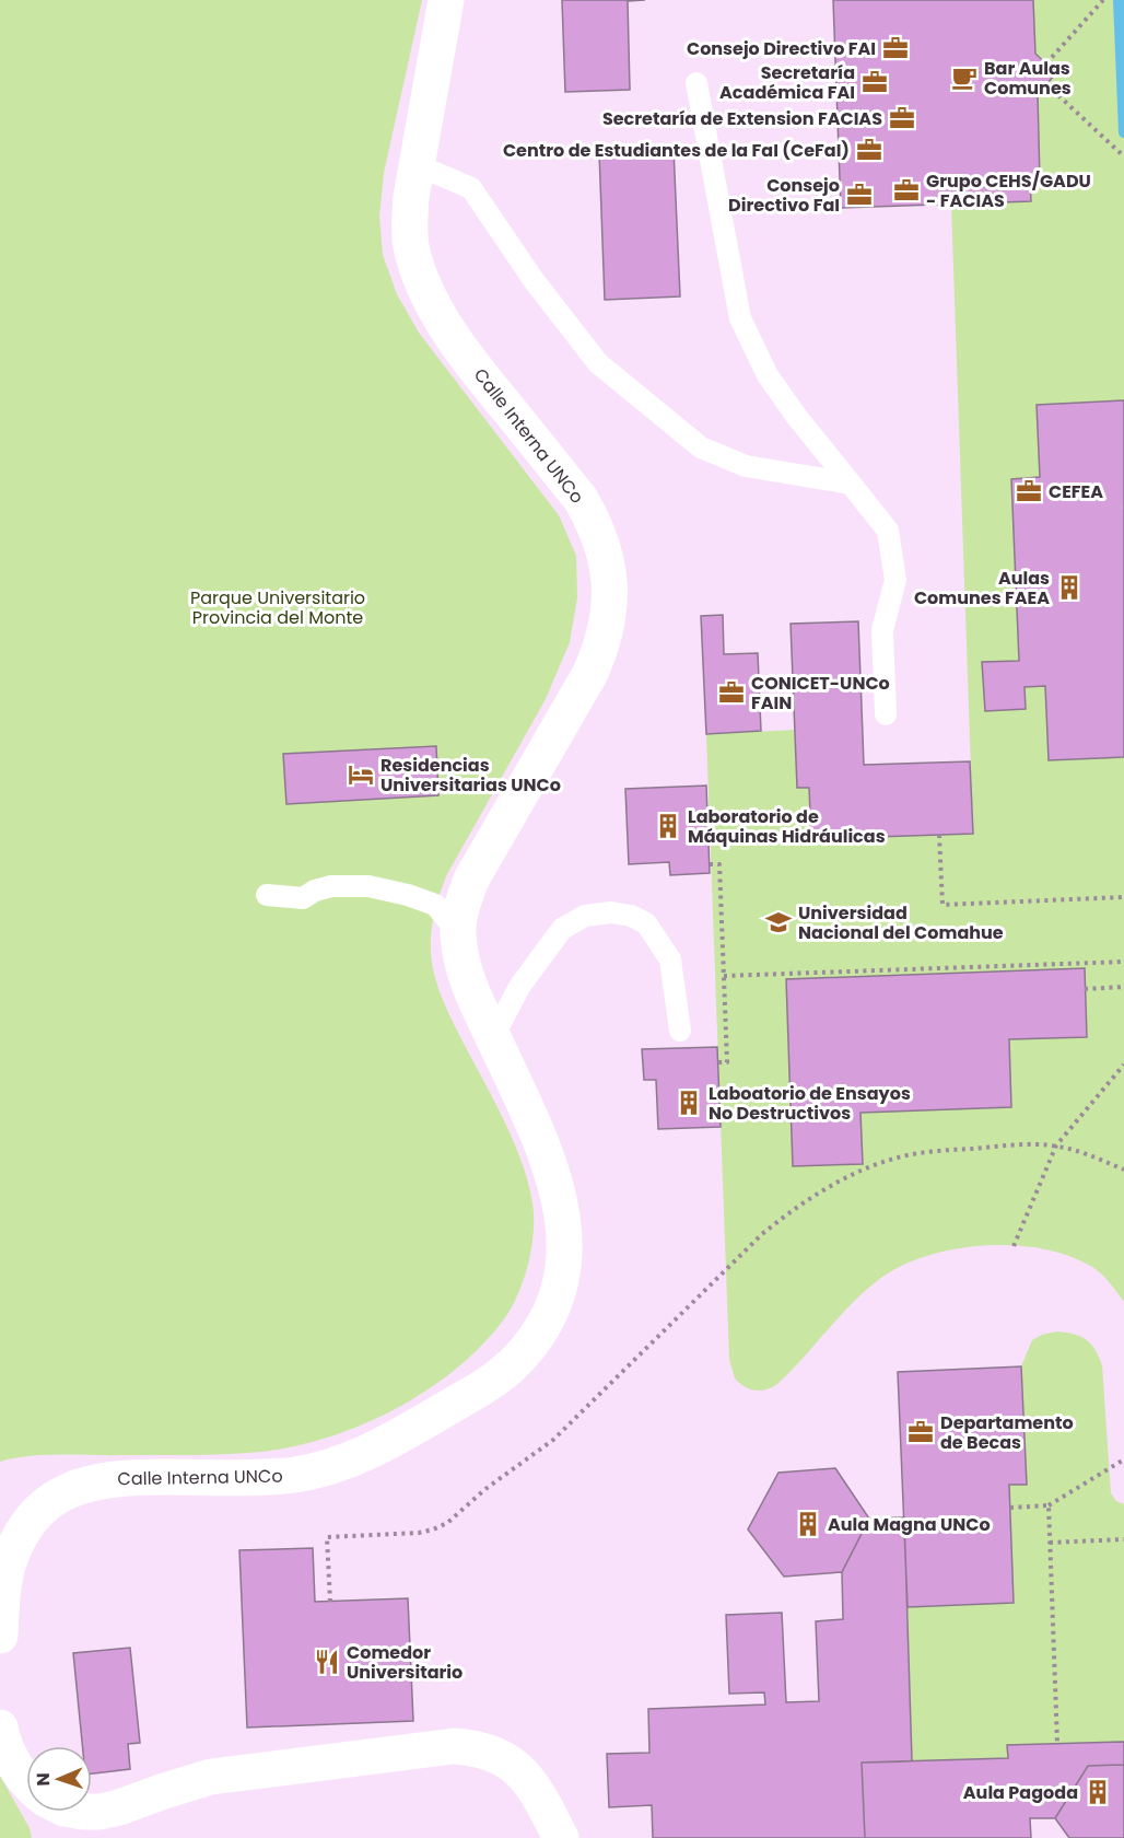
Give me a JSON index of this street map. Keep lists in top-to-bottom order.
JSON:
{
  "streets": {
    "street": ["Calle Interna UNCo"]
  },
  "parks": ["Parque Universitario Provincia del Monte"],
  "places": {
    "office": [
      "Consejo Directivo FAI",
      "Secretaría Académica FAI",
      "Secretaría de Extension FACIAS",
      "Centro de Estudiantes de la FaI (CeFaI)",
      "Grupo CEHS/GADU - FACIAS",
      "Consejo Directivo FaI",
      "CEFEA",
      "CONICET-UNCo FAIN",
      "Departamento de Becas"
    ],
    "cafe": ["Bar Aulas Comunes"],
    "building": [
      "Aulas Comunes FAEA",
      "Laboratorio de Máquinas Hidráulicas",
      "Laboatorio de Ensayos No Destructivos",
      "Aula Magna UNCo",
      "Aula Pagoda"
    ],
    "hotel": ["Residencias Universitarias UNCo"],
    "school or university": ["Universidad Nacional del Comahue"],
    "restaurant": ["Comedor Universitario"]
  },
  "north": "left"
}
